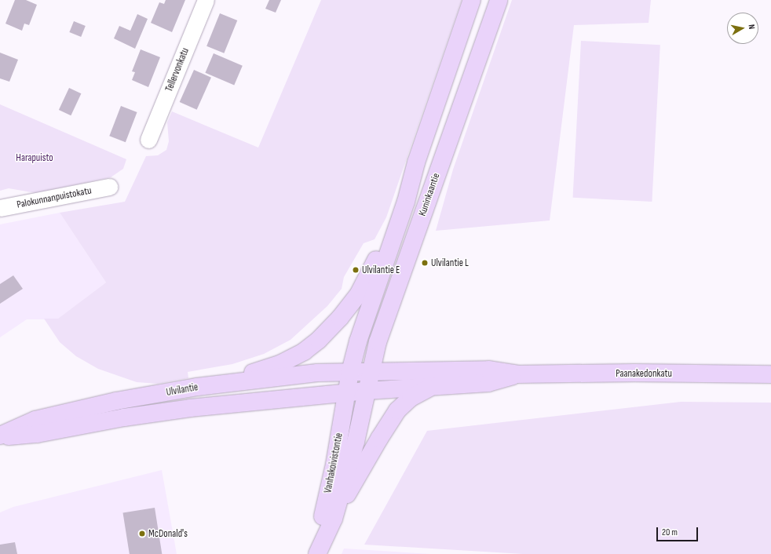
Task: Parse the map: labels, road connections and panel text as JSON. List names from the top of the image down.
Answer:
{
  "streets": {
    "main road": [
      "Kuninkaantie",
      "Paanakedonkatu",
      "Ulvilantie",
      "Vanhakoivistontie"
    ],
    "street": ["Tellervonkatu", "Palokunnanpuistokatu"]
  },
  "crossings": [
    ["Kuninkaantie", "Paanakedonkatu"],
    ["Kuninkaantie", "Ulvilantie"],
    ["Kuninkaantie", "Vanhakoivistontie"],
    ["Paanakedonkatu", "Ulvilantie"],
    ["Paanakedonkatu", "Vanhakoivistontie"],
    ["Ulvilantie", "Vanhakoivistontie"]
  ],
  "parks": ["Harapuisto"],
  "places": ["Ulvilantie L", "Ulvilantie E", "McDonald's"],
  "scale_bar": "20 m",
  "north": "right"
}
